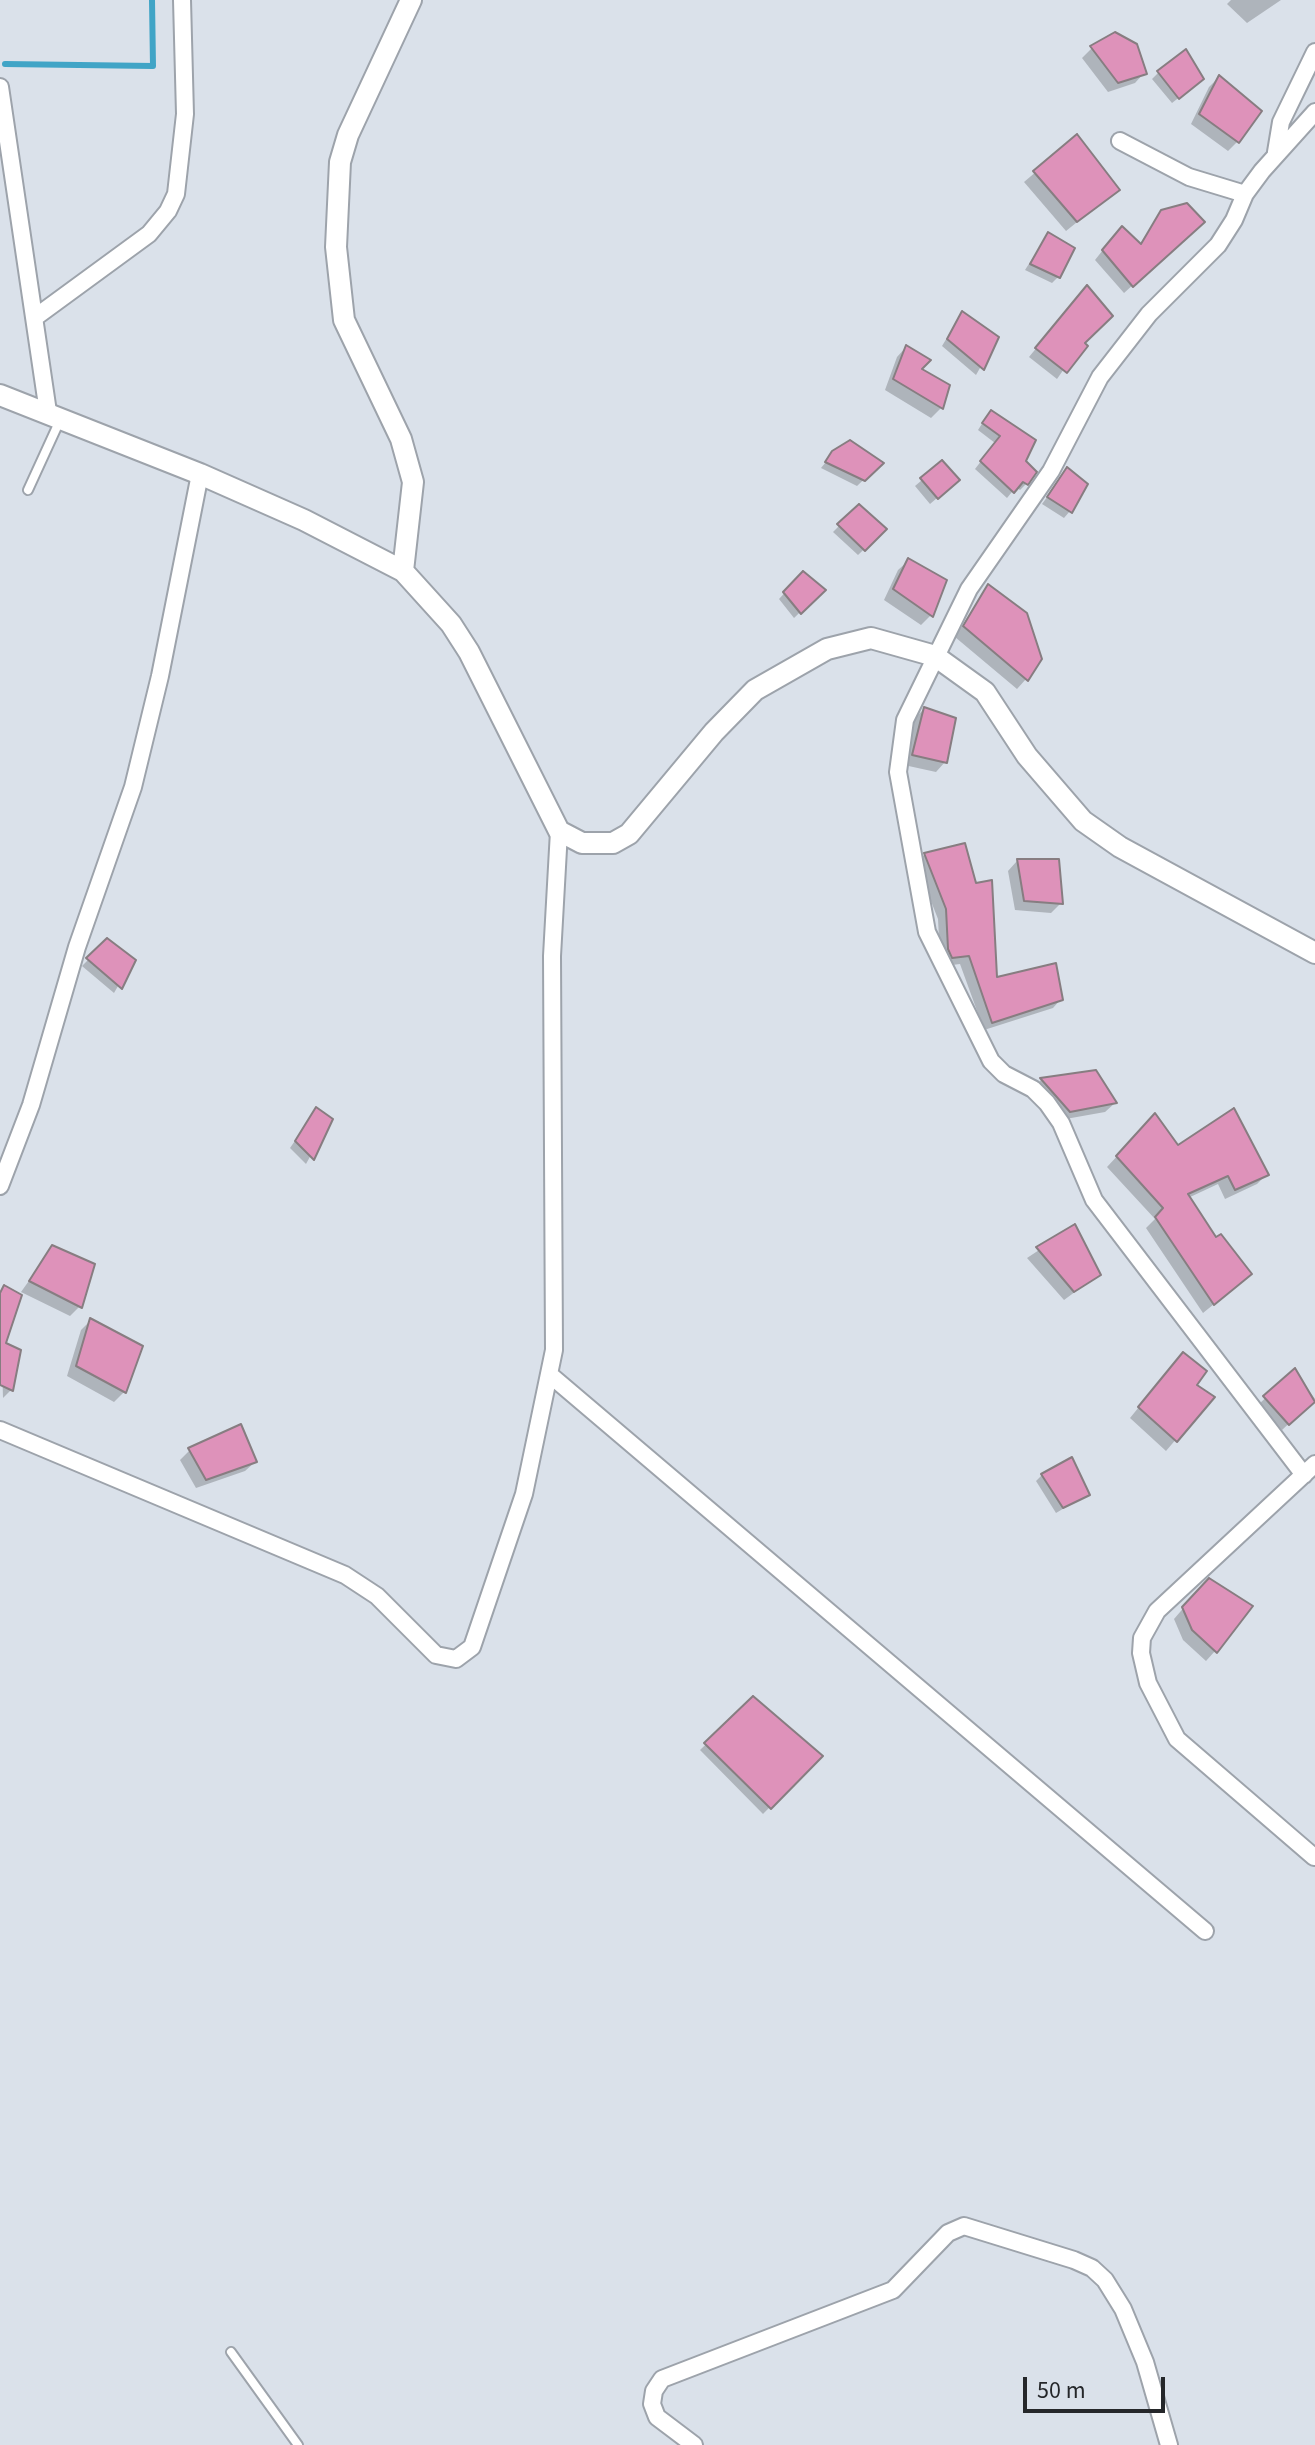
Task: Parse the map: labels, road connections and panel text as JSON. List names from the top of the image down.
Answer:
{
  "scale_bar": "50 m"
}
